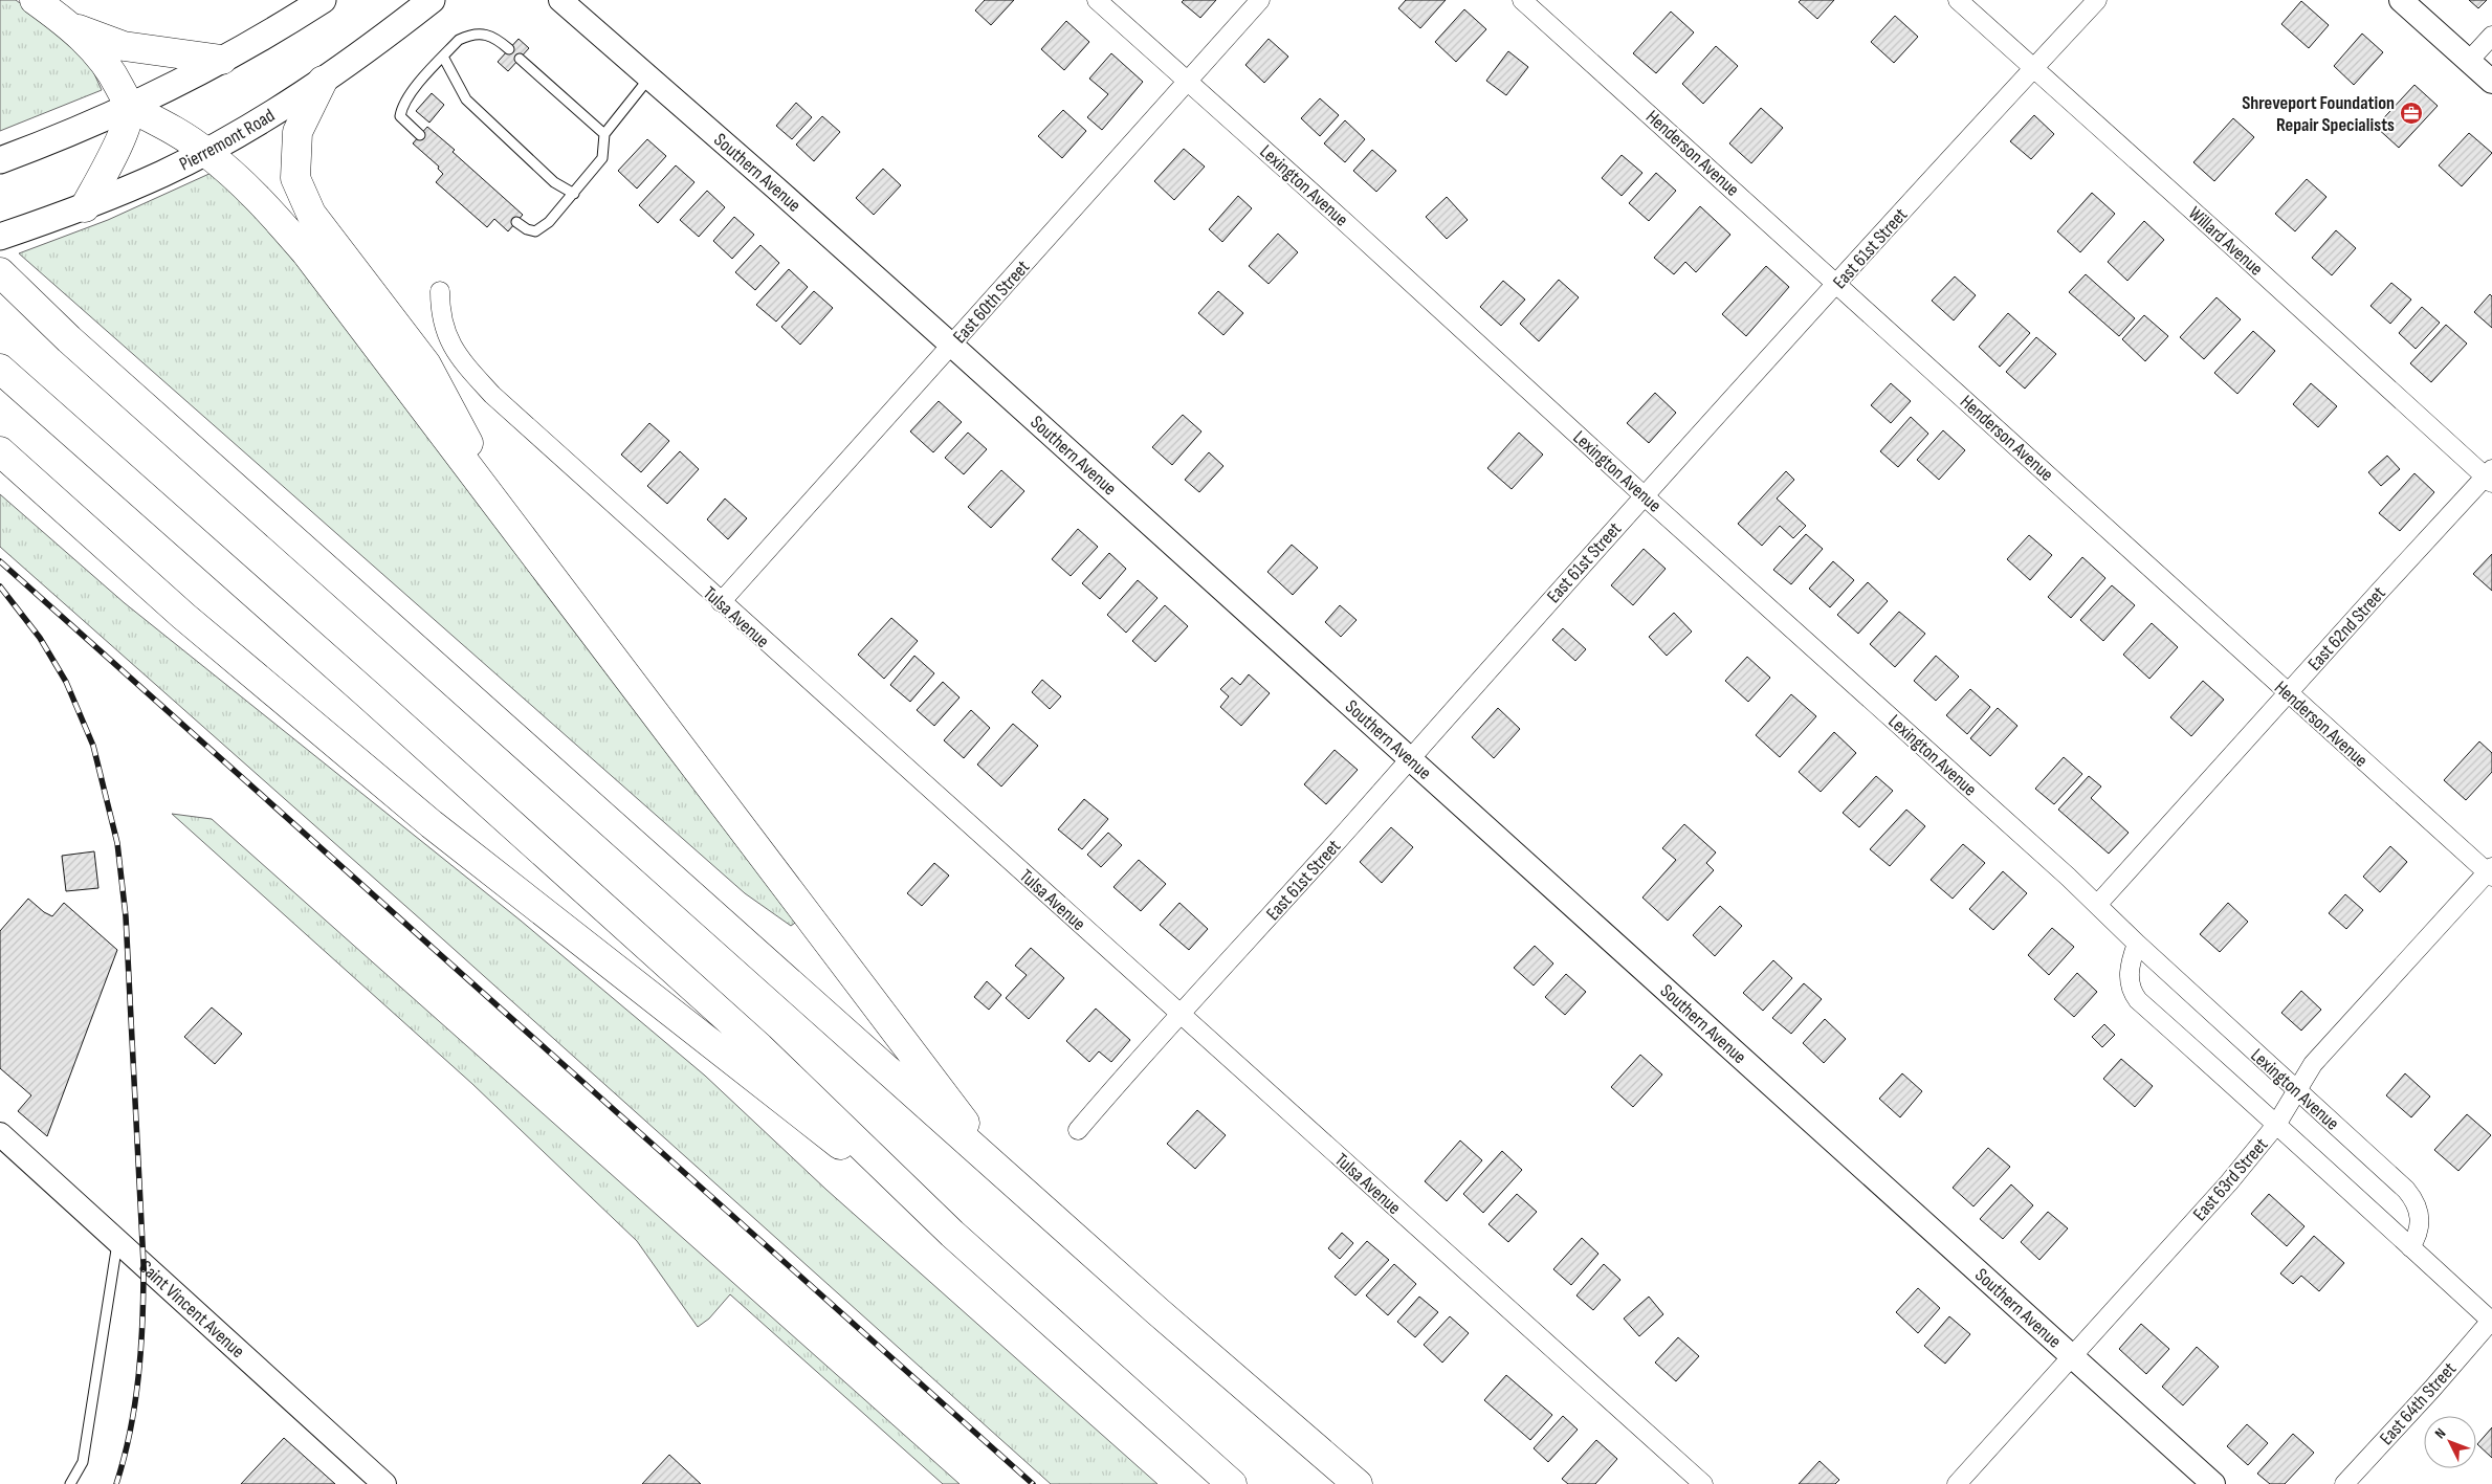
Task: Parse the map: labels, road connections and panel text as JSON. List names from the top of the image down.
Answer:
{
  "streets": {
    "main road": ["Pierremont Road"],
    "street": [
      "Henderson Avenue",
      "Southern Avenue",
      "Lexington Avenue",
      "Willard Avenue",
      "East 61st Street",
      "East 60th Street",
      "Tulsa Avenue",
      "East 62nd Street",
      "East 63rd Street",
      "Saint Vincent Avenue",
      "East 64th Street"
    ]
  },
  "crossings": [
    ["Henderson Avenue", "East 61st Street"],
    ["Henderson Avenue", "East 62nd Street"],
    ["Henderson Avenue", "East 63rd Street"],
    ["Southern Avenue", "East 61st Street"],
    ["Southern Avenue", "East 60th Street"],
    ["Southern Avenue", "East 63rd Street"],
    ["Lexington Avenue", "East 61st Street"],
    ["Lexington Avenue", "East 60th Street"],
    ["Lexington Avenue", "East 62nd Street"],
    ["Lexington Avenue", "East 63rd Street"],
    ["Lexington Avenue", "East 64th Street"],
    ["Willard Avenue", "East 61st Street"],
    ["Willard Avenue", "East 62nd Street"],
    ["East 61st Street", "Tulsa Avenue"],
    ["East 60th Street", "Tulsa Avenue"]
  ],
  "places": {
    "office": ["Shreveport Foundation Repair Specialists"]
  },
  "north": "top left"
}
